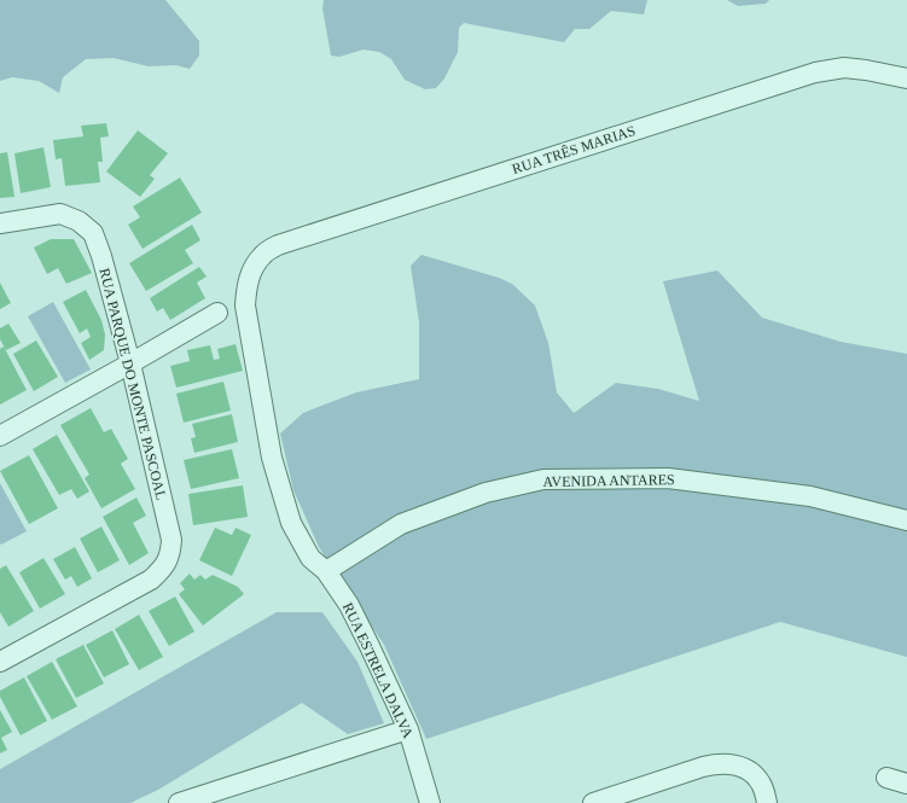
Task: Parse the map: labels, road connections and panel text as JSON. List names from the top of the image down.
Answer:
{
  "streets": {
    "street": [
      "RUA TRÊS MARIAS",
      "RUA PARQUE DO MONTE PASCOAL",
      "AVENIDA ANTARES",
      "RUA ESTRELA DALVA"
    ]
  },
  "crossings": [
    ["RUA TRÊS MARIAS", "RUA ESTRELA DALVA"],
    ["AVENIDA ANTARES", "RUA ESTRELA DALVA"]
  ]
}
